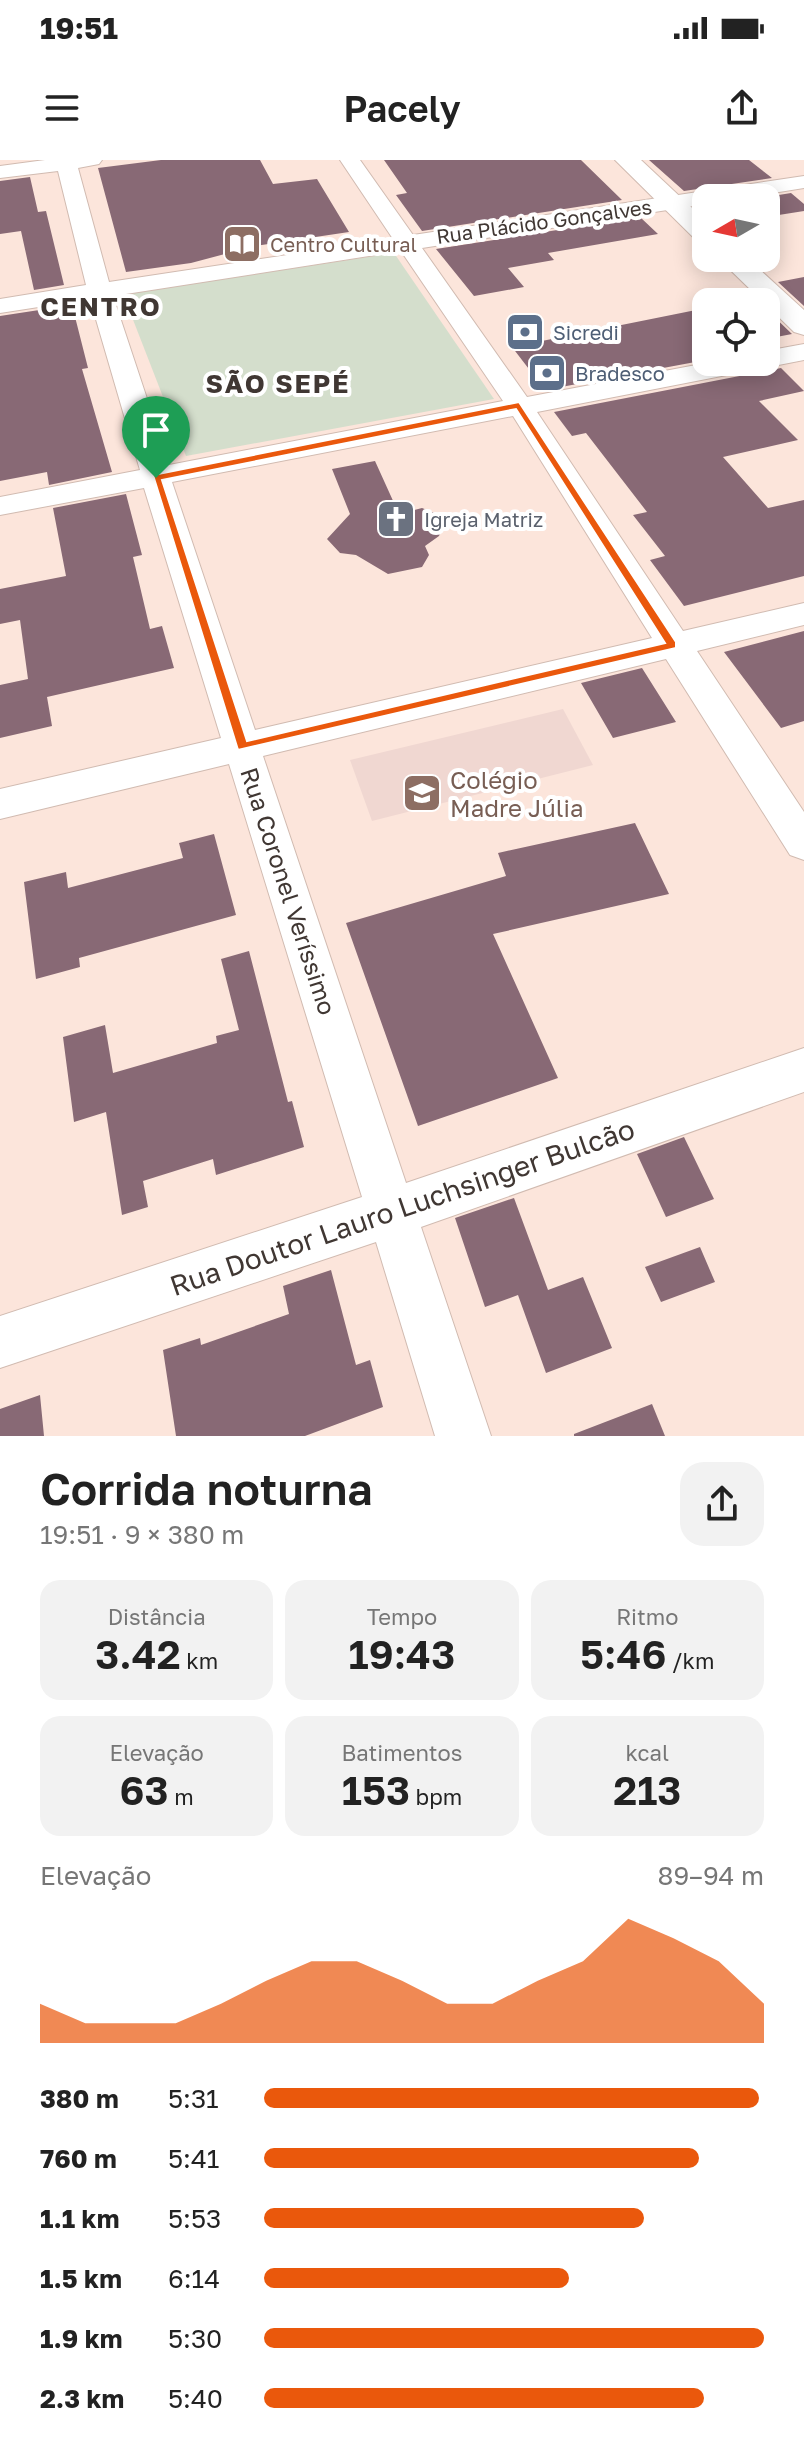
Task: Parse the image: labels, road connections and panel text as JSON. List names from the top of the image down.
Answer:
{
  "streets": {
    "street": ["Rua Plácido Gonçalves", "Rua Coronel Veríssimo", "Rua Doutor Lauro Luchsinger Bulcão"]
  },
  "crossings": [
    ["Rua Plácido Gonçalves", "Rua Coronel Veríssimo"],
    ["Rua Coronel Veríssimo", "Rua Doutor Lauro Luchsinger Bulcão"]
  ],
  "districts": ["CENTRO", "SÃO SEPÉ"],
  "places": {
    "library": ["Centro Cultural"],
    "bank": ["Sicredi", "Bradesco"],
    "church": ["Igreja Matriz"],
    "school or university": ["Colégio Madre Júlia"]
  },
  "north": "left",
  "page": {
    "status": "19:51",
    "header": "Pacely",
    "heading": ["Corrida noturna", "19:51 · 9 × 380 m"],
    "stats": [
      ["Distância", "3.42 km"],
      ["Tempo", "19:43"],
      ["Ritmo", "5:46 /km"],
      ["Elevação", "63 m"],
      ["Batimentos", "153 bpm"],
      ["kcal", "213"]
    ],
    "chart": ["Elevação", "89–94 m"],
    "list": [
      {
        "name": "380 m",
        "note": "5:31"
      },
      {
        "name": "760 m",
        "note": "5:41"
      },
      {
        "name": "1.1 km",
        "note": "5:53"
      },
      {
        "name": "1.5 km",
        "note": "6:14"
      },
      {
        "name": "1.9 km",
        "note": "5:30"
      },
      {
        "name": "2.3 km",
        "note": "5:40"
      }
    ]
  }
}
